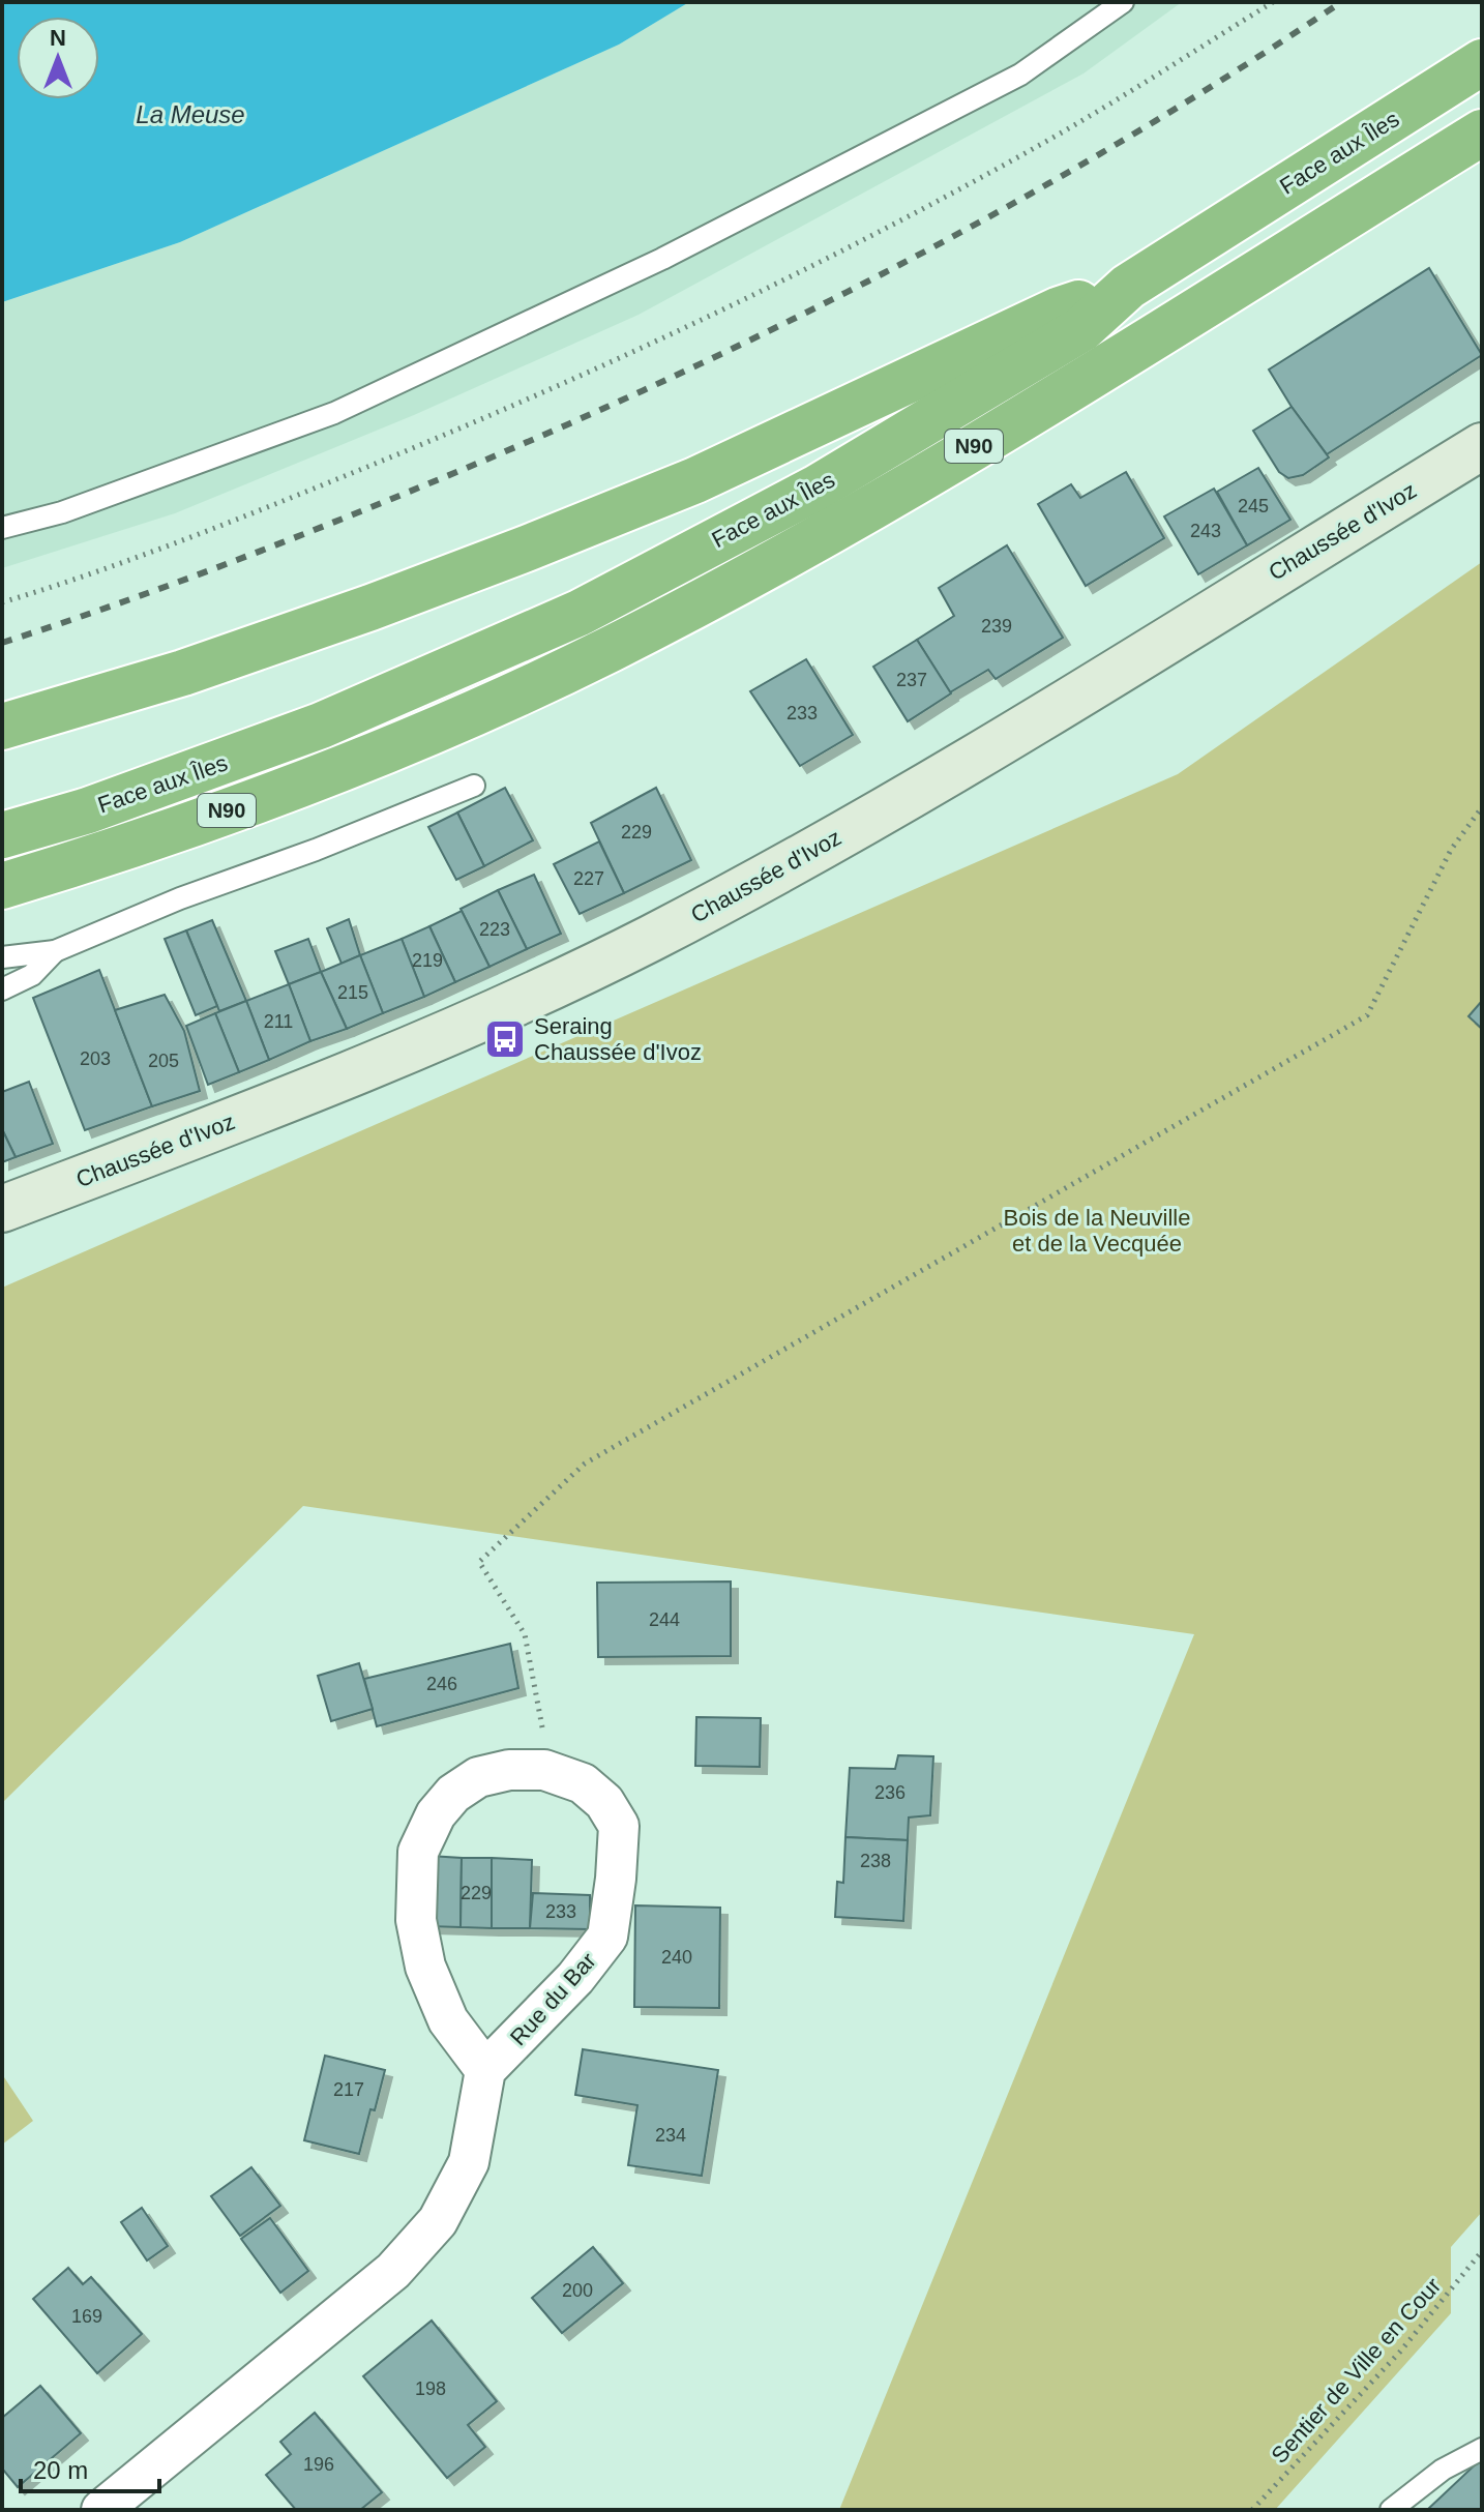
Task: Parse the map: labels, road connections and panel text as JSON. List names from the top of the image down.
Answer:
{
  "streets": {
    "highway": ["Face aux Îles", "N90"],
    "main road": ["Chaussée d'Ivoz"],
    "street": ["Rue du Bar"],
    "path": ["Sentier de Ville en Cour"]
  },
  "water": ["La Meuse"],
  "parks": ["Bois de la Neuville et de la Vecquée"],
  "places": {
    "bus stop": ["Seraing Chaussée d'Ivoz"]
  },
  "house_numbers": [
    "245",
    "243",
    "239",
    "237",
    "233",
    "229",
    "227",
    "223",
    "219",
    "215",
    "211",
    "203",
    "205",
    "244",
    "246",
    "236",
    "238",
    "229",
    "233",
    "240",
    "217",
    "234",
    "200",
    "169",
    "198",
    "196"
  ],
  "scale_bar": "20 m",
  "north": "top"
}
